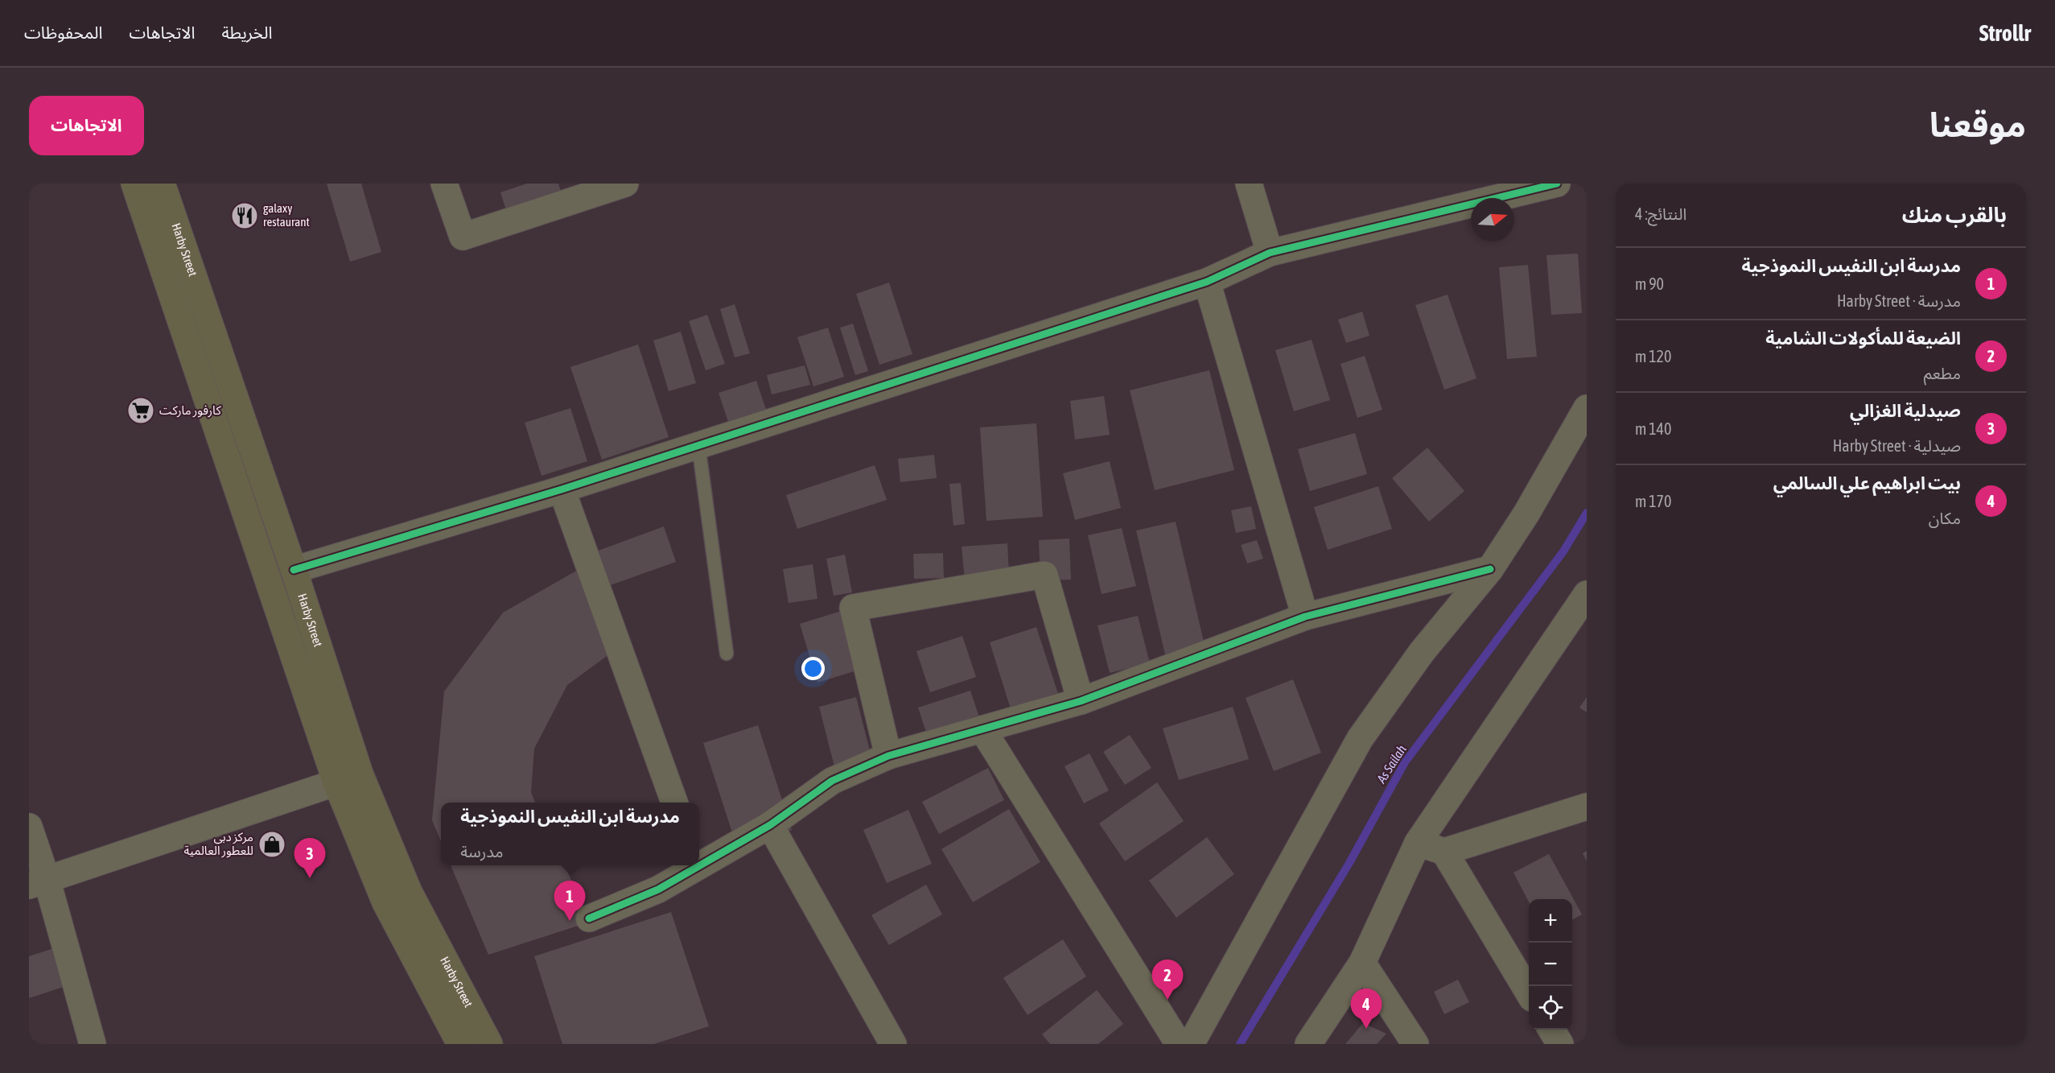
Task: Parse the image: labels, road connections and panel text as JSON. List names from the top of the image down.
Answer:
{
  "streets": {
    "street": ["Harby Street"]
  },
  "water": ["As Sailah"],
  "places": {
    "restaurant": ["galaxy restaurant"],
    "supermarket": ["كارفور ماركت"],
    "shop": ["مركز دبي للعطور العالمية"]
  },
  "north": "right",
  "page": {
    "header": "Strollr",
    "nav": ["الخريطة", "الاتجاهات", "المحفوظات"],
    "title": "موقعنا",
    "buttons": "الاتجاهات",
    "heading": ["بالقرب منك", "النتائج: 4"],
    "list": [
      {
        "mark": "1",
        "name": "مدرسة ابن النفيس النموذجية",
        "note": "مدرسة · Harby Street",
        "value": "90 m"
      },
      {
        "mark": "2",
        "name": "الضيعة للمأكولات الشامية",
        "note": "مطعم",
        "value": "120 m"
      },
      {
        "mark": "3",
        "name": "صيدلية الغزالي",
        "note": "صيدلية · Harby Street",
        "value": "140 m"
      },
      {
        "mark": "4",
        "name": "بيت ابراهيم علي السالمي",
        "note": "مكان",
        "value": "170 m"
      }
    ],
    "popup": ["مدرسة ابن النفيس النموذجية", "مدرسة"],
    "pins": [
      "3",
      "1",
      "2",
      "4"
    ],
    "map_buttons": ["+", "−"]
  }
}
